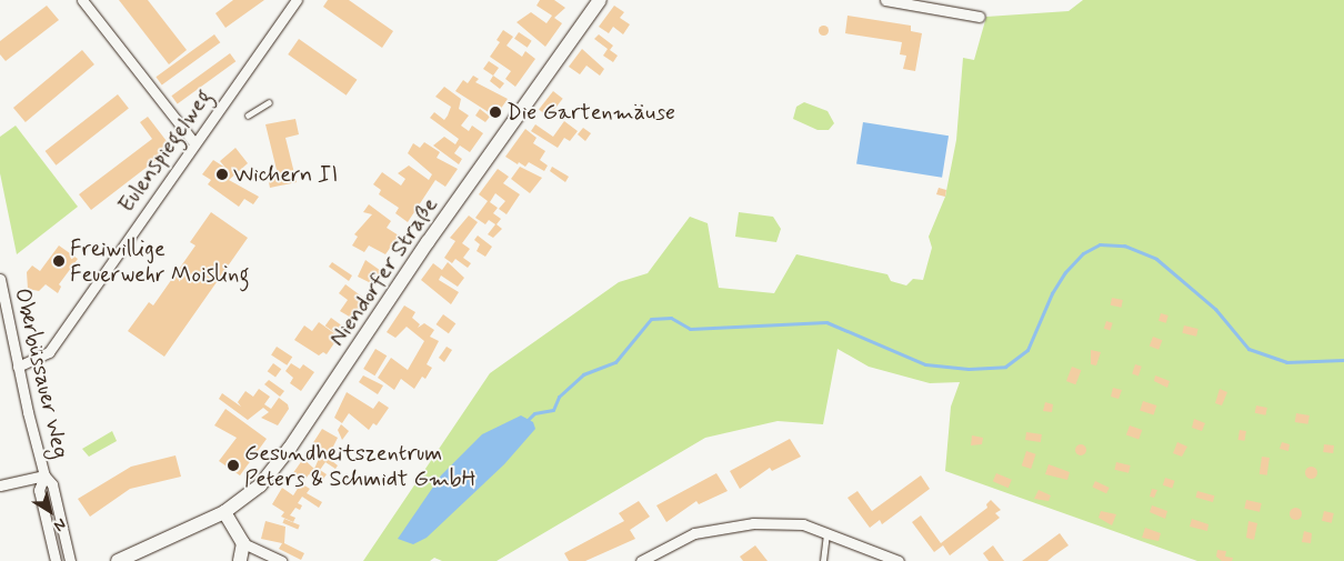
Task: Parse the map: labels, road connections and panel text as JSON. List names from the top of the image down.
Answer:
{
  "streets": {
    "main road": ["Niendorfer Straße"],
    "street": ["Eulenspiegelweg", "Oberbüssauer Weg"]
  },
  "crossings": [
    ["Eulenspiegelweg", "Oberbüssauer Weg"]
  ],
  "places": [
    "Die Gartenmäuse",
    "Wichern II",
    "Freiwillige Feuerwehr Moisling",
    "Gesundheitszentrum Peters & Schmidt GmbH"
  ],
  "north": "bottom right"
}
